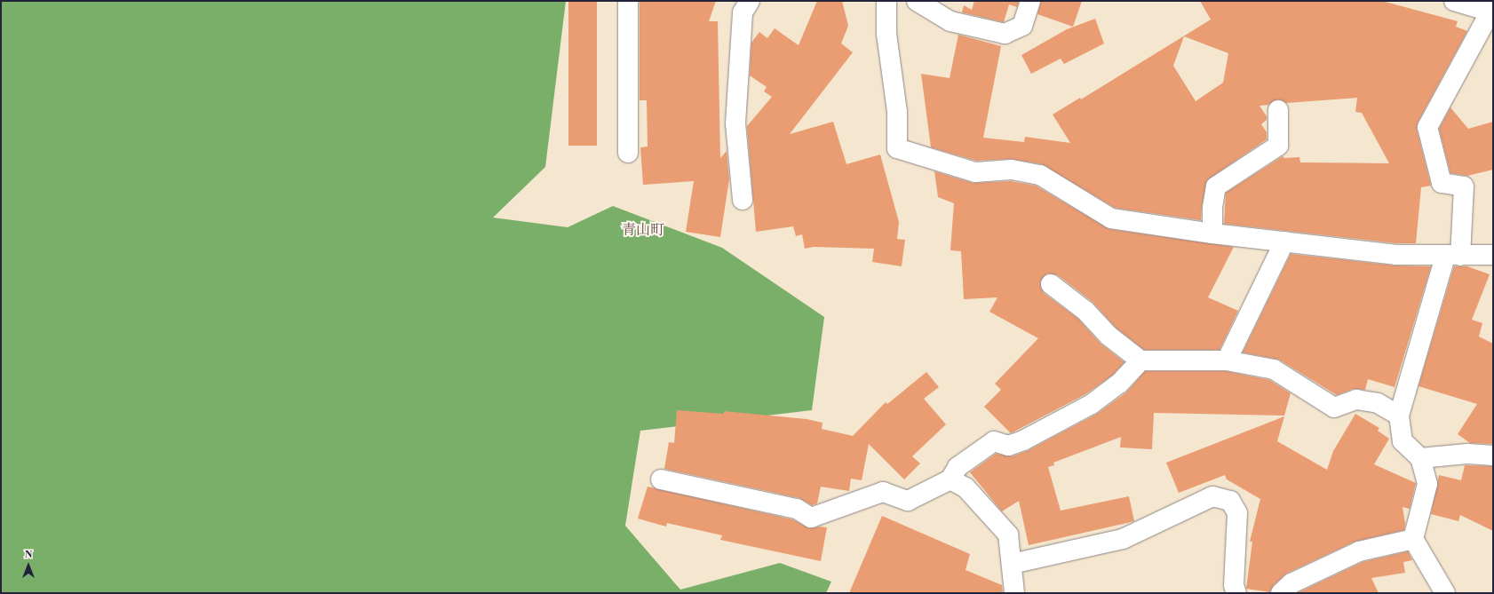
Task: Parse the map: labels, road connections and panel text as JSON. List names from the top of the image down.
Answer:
{
  "districts": ["青山町"],
  "north": "top"
}
